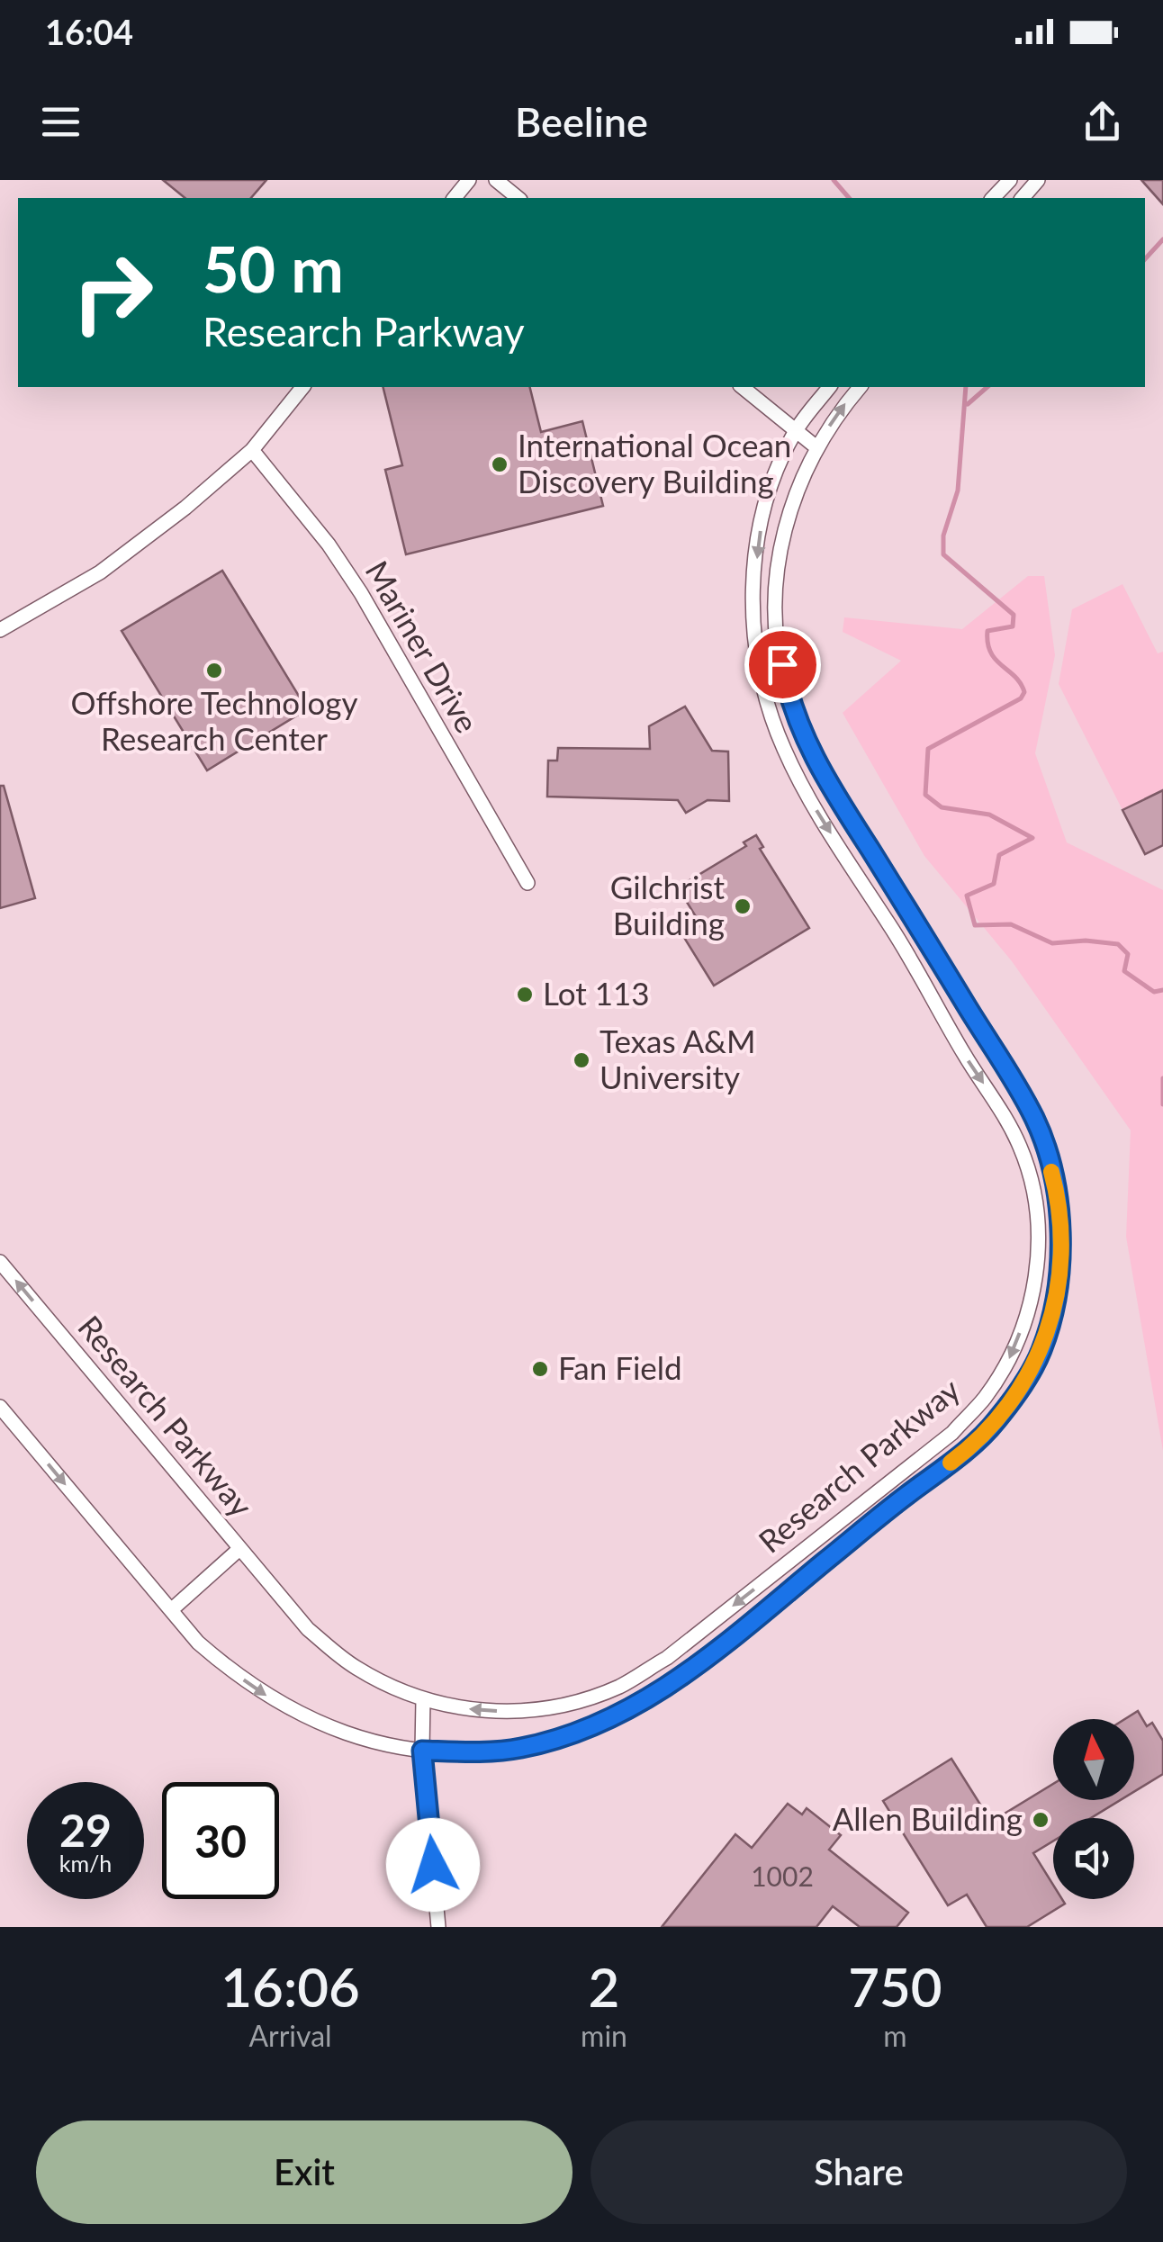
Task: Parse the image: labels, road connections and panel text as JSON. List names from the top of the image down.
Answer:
{
  "streets": {
    "street": ["Mariner Drive", "Research Parkway"]
  },
  "places": [
    "International Ocean Discovery Building",
    "Offshore Technology Research Center",
    "Gilchrist Building",
    "Lot 113",
    "Texas A&M University",
    "Fan Field",
    "Allen Building"
  ],
  "house_numbers": ["1002"],
  "north": "top",
  "page": {
    "status": "16:04",
    "header": "Beeline",
    "turn": ["50 m", "Research Parkway"],
    "speed": "29 km/h",
    "limit": "30",
    "eta": [
      "16:06",
      "Arrival",
      "2",
      "min",
      "750",
      "m"
    ],
    "buttons": ["Exit", "Share"]
  }
}
